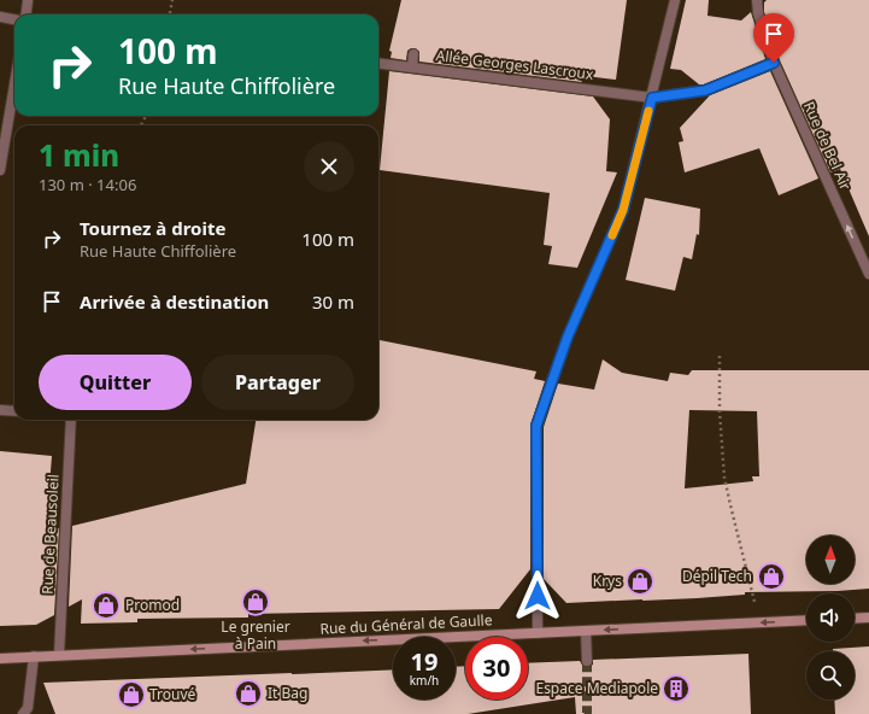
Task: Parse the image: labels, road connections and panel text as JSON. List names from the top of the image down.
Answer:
{
  "streets": {
    "main road": ["Rue du Général de Gaulle"],
    "street": ["Allée Georges Lascroux", "Rue de Bel Air", "Rue de Beausoleil"]
  },
  "crossings": [
    ["Allée Georges Lascroux", "Rue de Bel Air"],
    ["Rue de Beausoleil", "Rue du Général de Gaulle"]
  ],
  "one_way": ["Rue de Bel Air", "Rue du Général de Gaulle"],
  "places": {
    "shop": [
      "Dépil Tech",
      "Krys",
      "Le grenier à Pain",
      "Promod",
      "It Bag",
      "Trouvé"
    ],
    "building": ["Espace Mediapole"]
  },
  "north": "top",
  "page": {
    "turn": ["100 m", "Rue Haute Chiffolière"],
    "heading": ["1 min", "130 m · 14:06"],
    "list": [
      {
        "name": "Tournez à droite",
        "note": "Rue Haute Chiffolière",
        "value": "100 m"
      },
      {
        "name": "Arrivée à destination",
        "value": "30 m"
      }
    ],
    "buttons": ["Quitter", "Partager"],
    "speed": "19 km/h",
    "limit": "30"
  }
}
